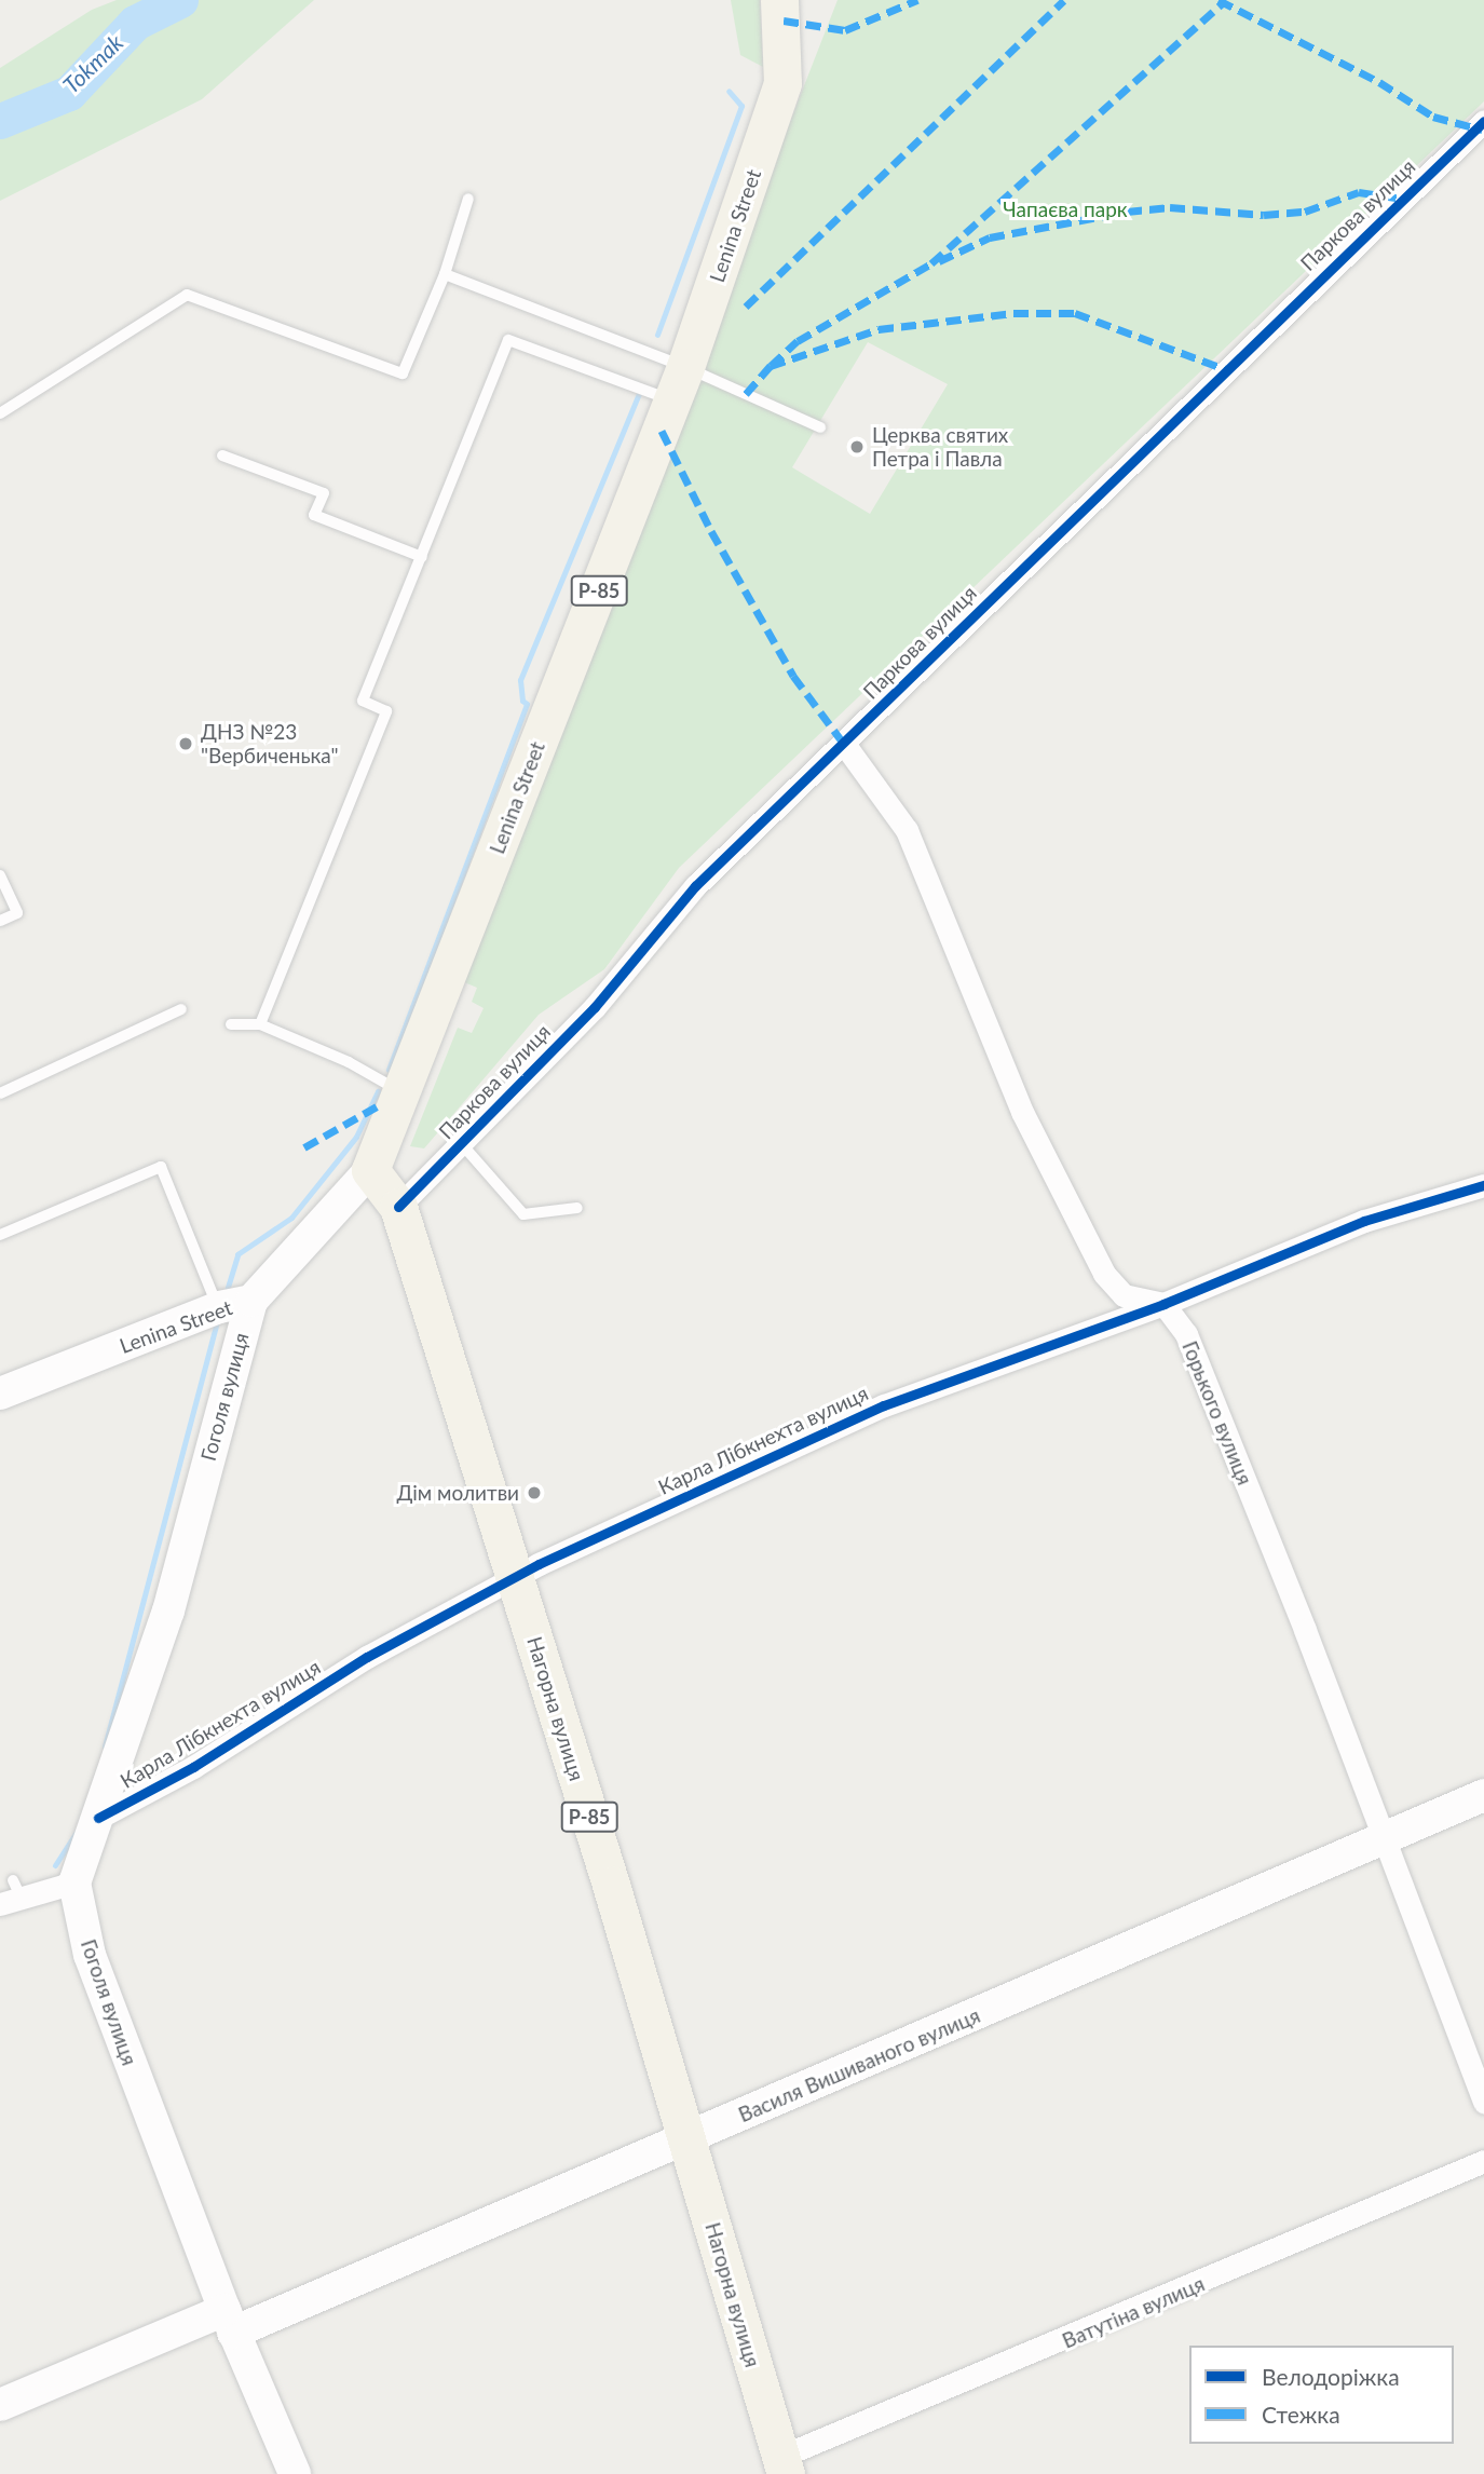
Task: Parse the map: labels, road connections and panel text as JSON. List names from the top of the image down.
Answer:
{
  "streets": {
    "main road": ["Lenina Street", "Р-85", "Нагорна вулиця"],
    "street": [
      "Паркова вулиця",
      "Гоголя вулиця",
      "Горького вулиця",
      "Карла Лібкнехта вулиця",
      "Василя Вишиваного вулиця",
      "Ватутіна вулиця"
    ]
  },
  "crossings": [
    ["Паркова вулиця", "Нагорна вулиця"],
    ["Lenina Street", "Гоголя вулиця"],
    ["Lenina Street", "Нагорна вулиця"],
    ["Гоголя вулиця", "Карла Лібкнехта вулиця"],
    ["Гоголя вулиця", "Василя Вишиваного вулиця"],
    ["Горького вулиця", "Карла Лібкнехта вулиця"],
    ["Горького вулиця", "Василя Вишиваного вулиця"],
    ["Карла Лібкнехта вулиця", "Нагорна вулиця"],
    ["Нагорна вулиця", "Василя Вишиваного вулиця"],
    ["Нагорна вулиця", "Ватутіна вулиця"]
  ],
  "water": ["Tokmak"],
  "parks": ["Чапаєва парк"],
  "places": ["Церква святих Петра і Павла", "ДНЗ №23 \"Вербиченька\"", "Дім молитви"],
  "legend": ["Велодоріжка", "Стежка"]
}
